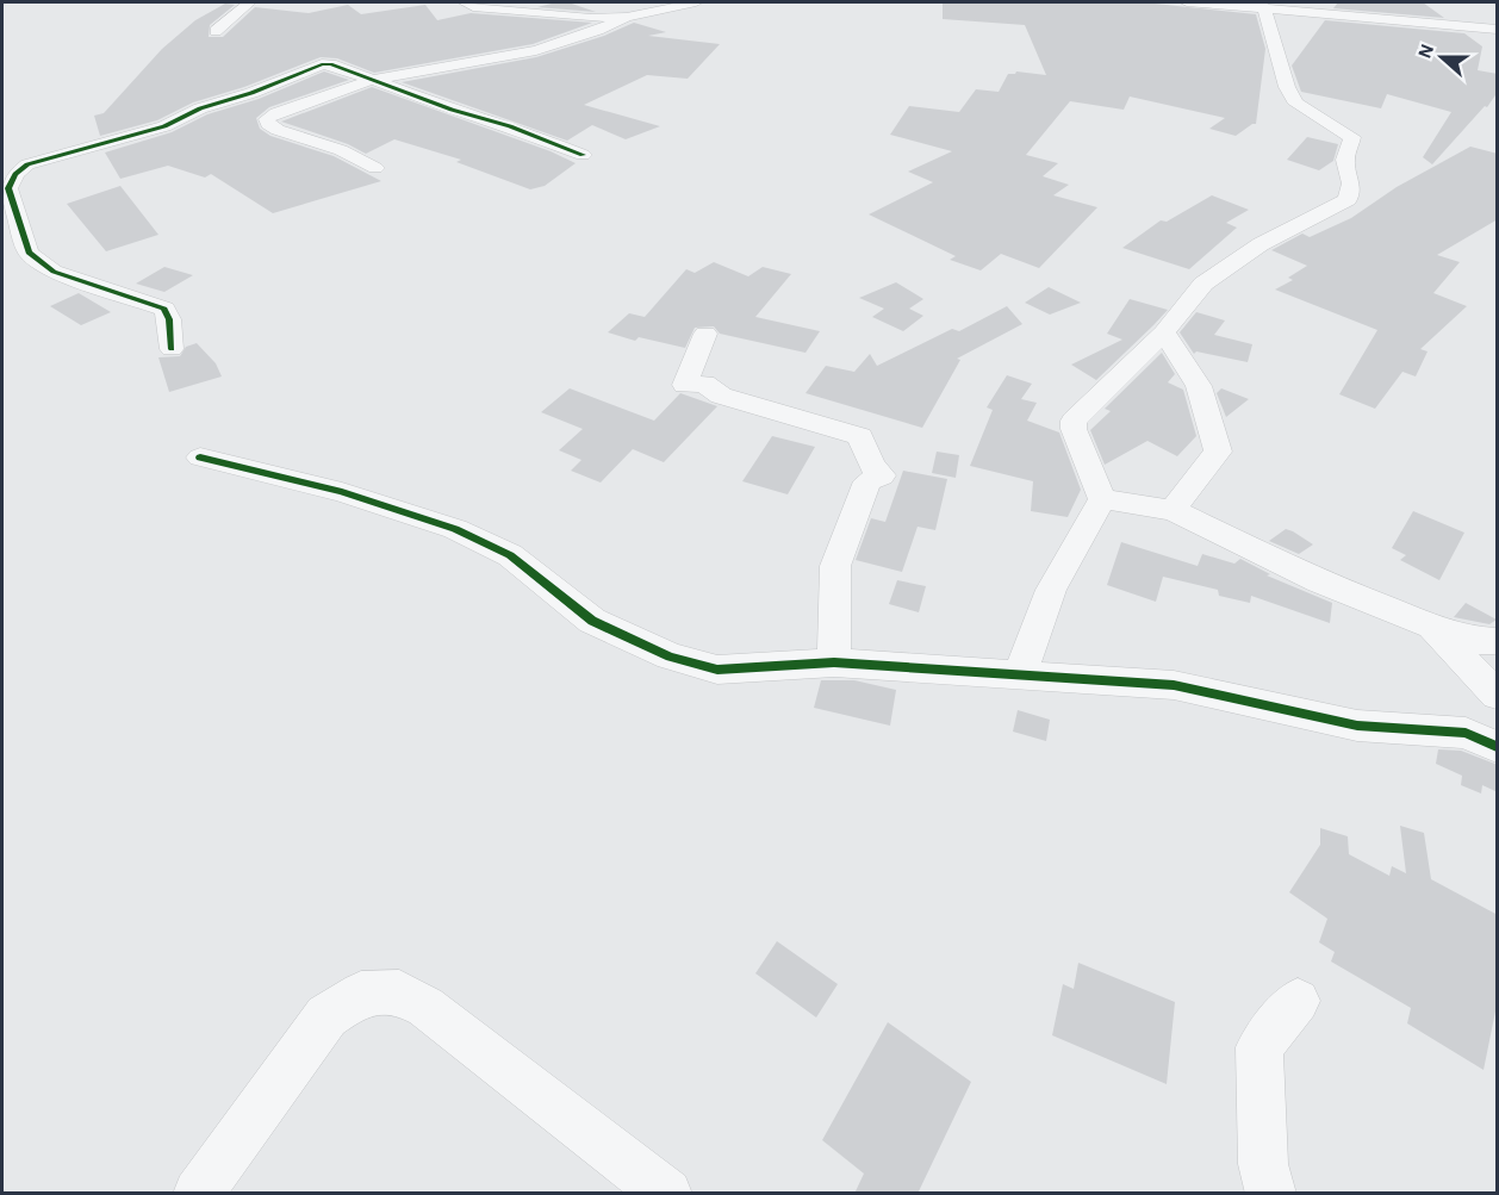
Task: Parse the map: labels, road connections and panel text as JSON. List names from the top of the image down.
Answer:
{
  "north": "left"
}
